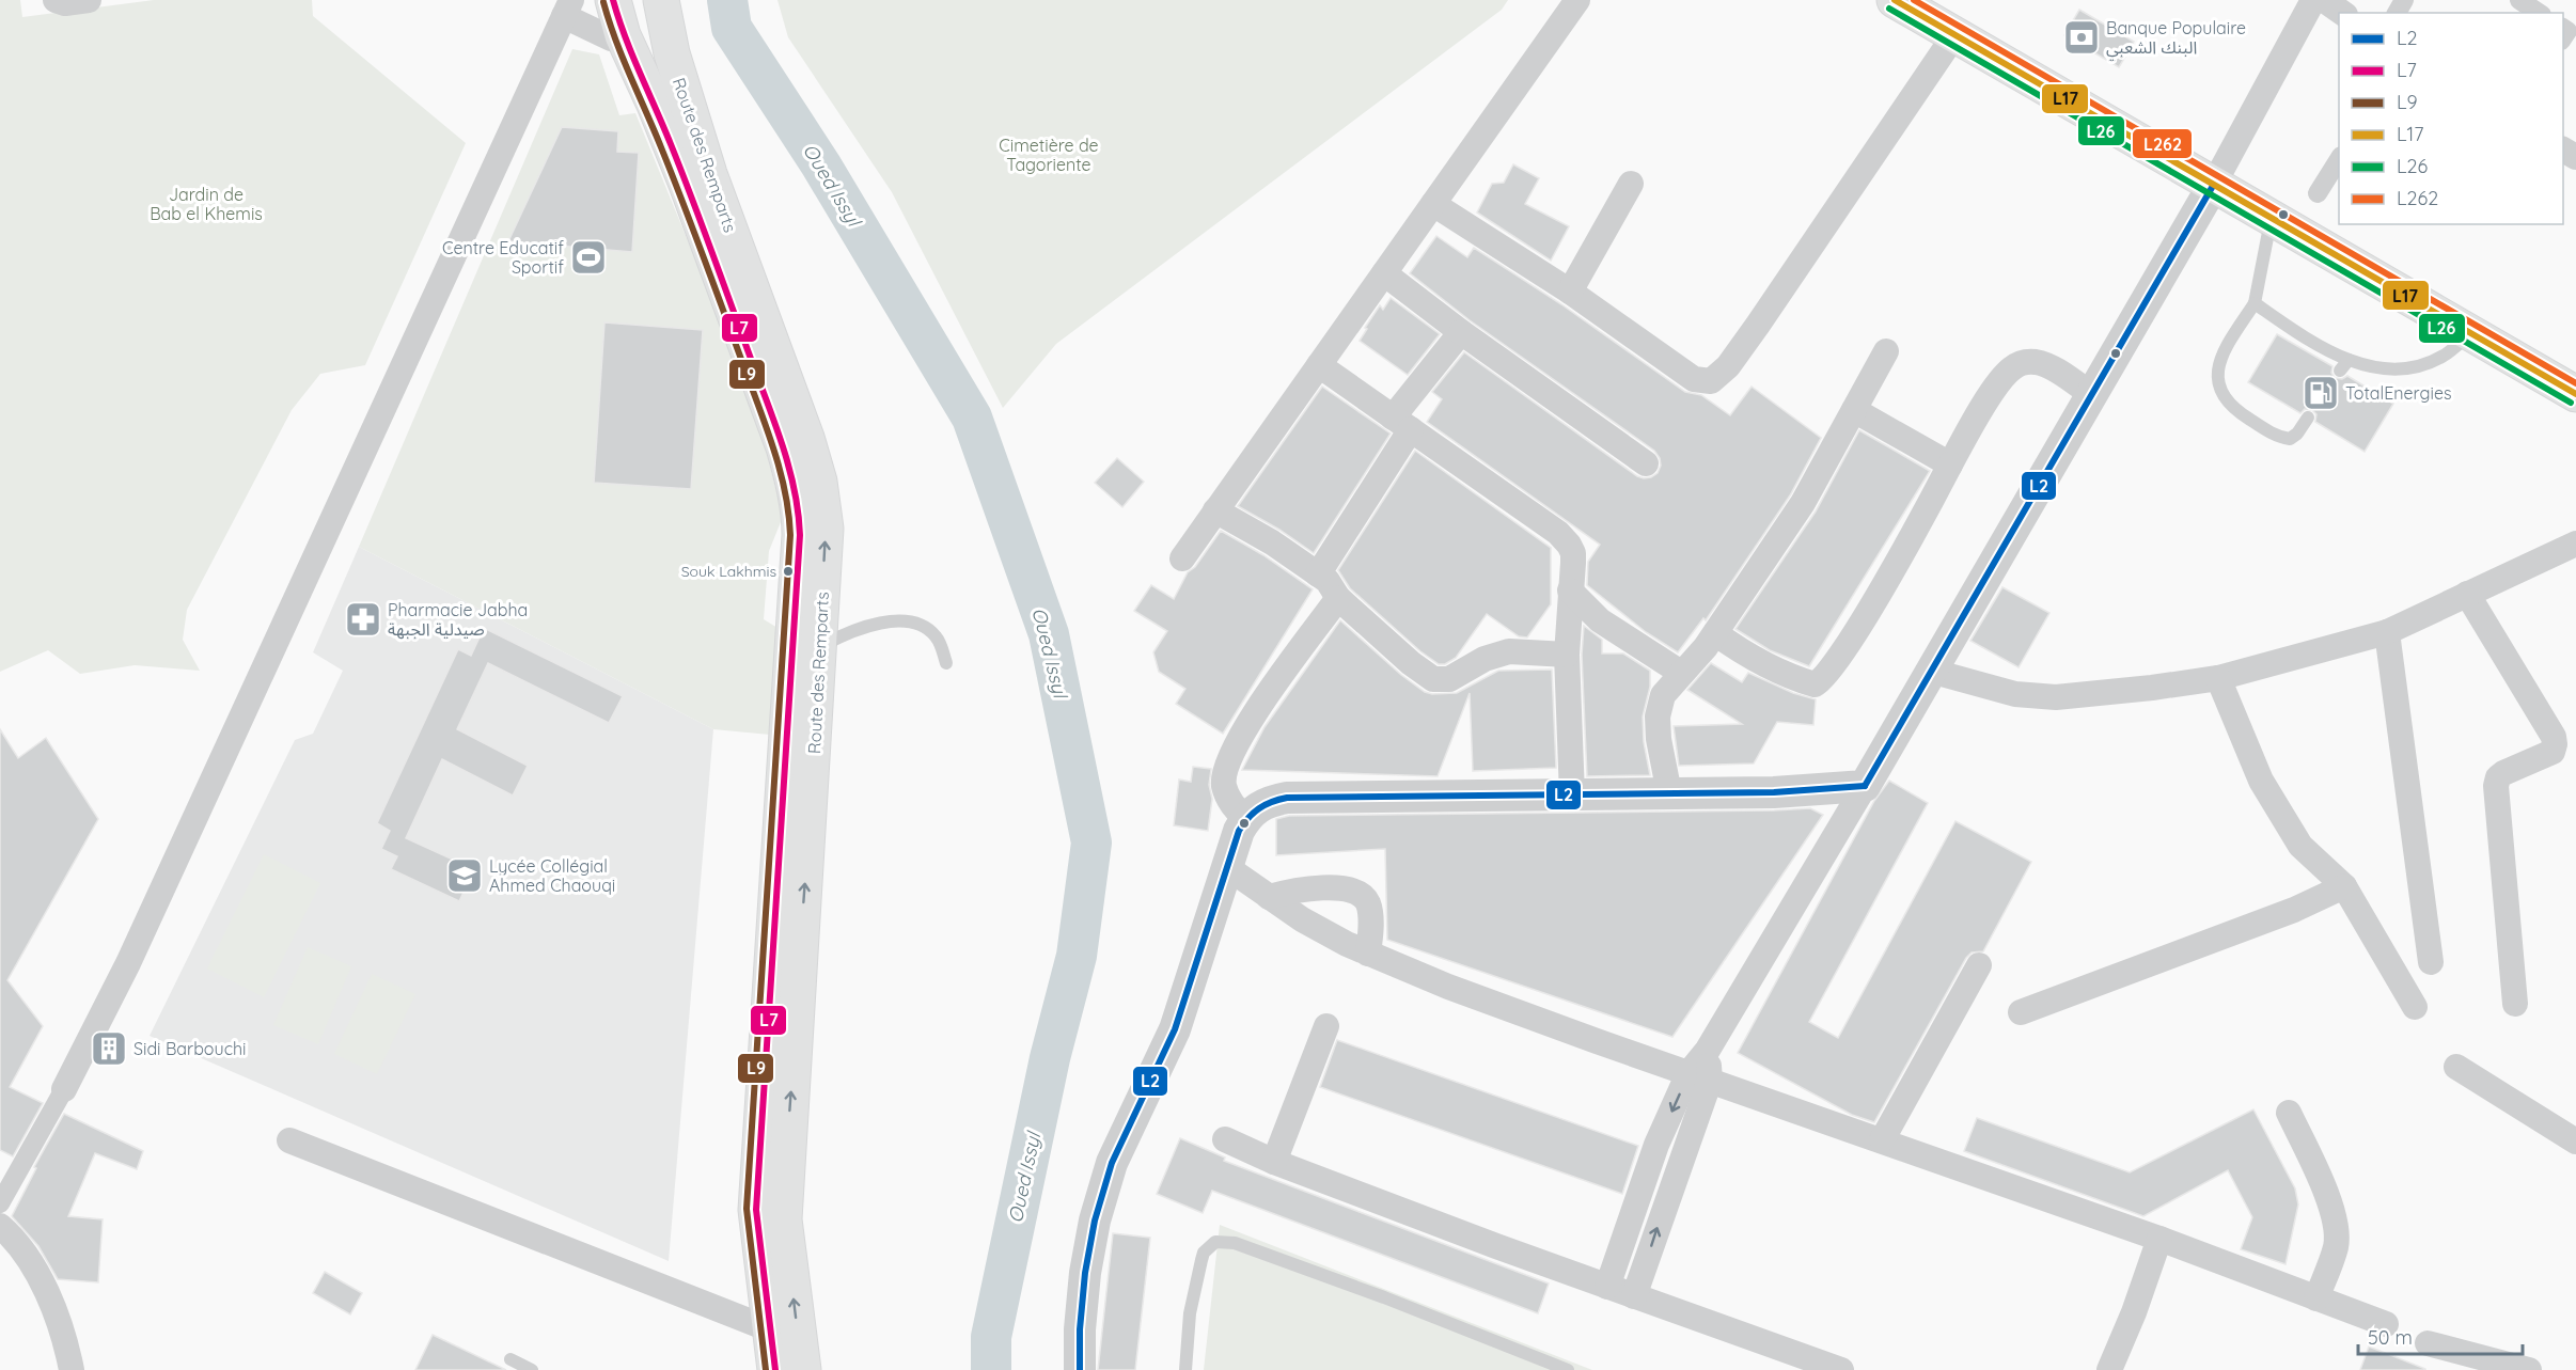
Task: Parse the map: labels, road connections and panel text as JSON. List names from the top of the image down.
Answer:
{
  "streets": {
    "main road": ["Route des Remparts"]
  },
  "water": ["Oued Issyl"],
  "parks": ["Cimetière de Tagoriente", "Jardin de Bab el Khemis"],
  "places": {
    "bank": ["Banque Populaire البنك الشعبي"],
    "sports": ["Centre Educatif Sportif"],
    "fuel station": ["TotalEnergies"],
    "other": ["Souk Lakhmis"],
    "pharmacy": ["Pharmacie Jabha صيدلية الجبهة"],
    "school or university": ["Lycée Collégial Ahmed Chaouqi"],
    "building": ["Sidi Barbouchi"]
  },
  "lines": [
    "transit line L7",
    "transit line L17",
    "transit line L262",
    "transit line L9",
    "transit line L26",
    "transit line L2"
  ],
  "legend": [
    "L2",
    "L7",
    "L9",
    "L17",
    "L26",
    "L262"
  ],
  "scale_bar": "50 m"
}
